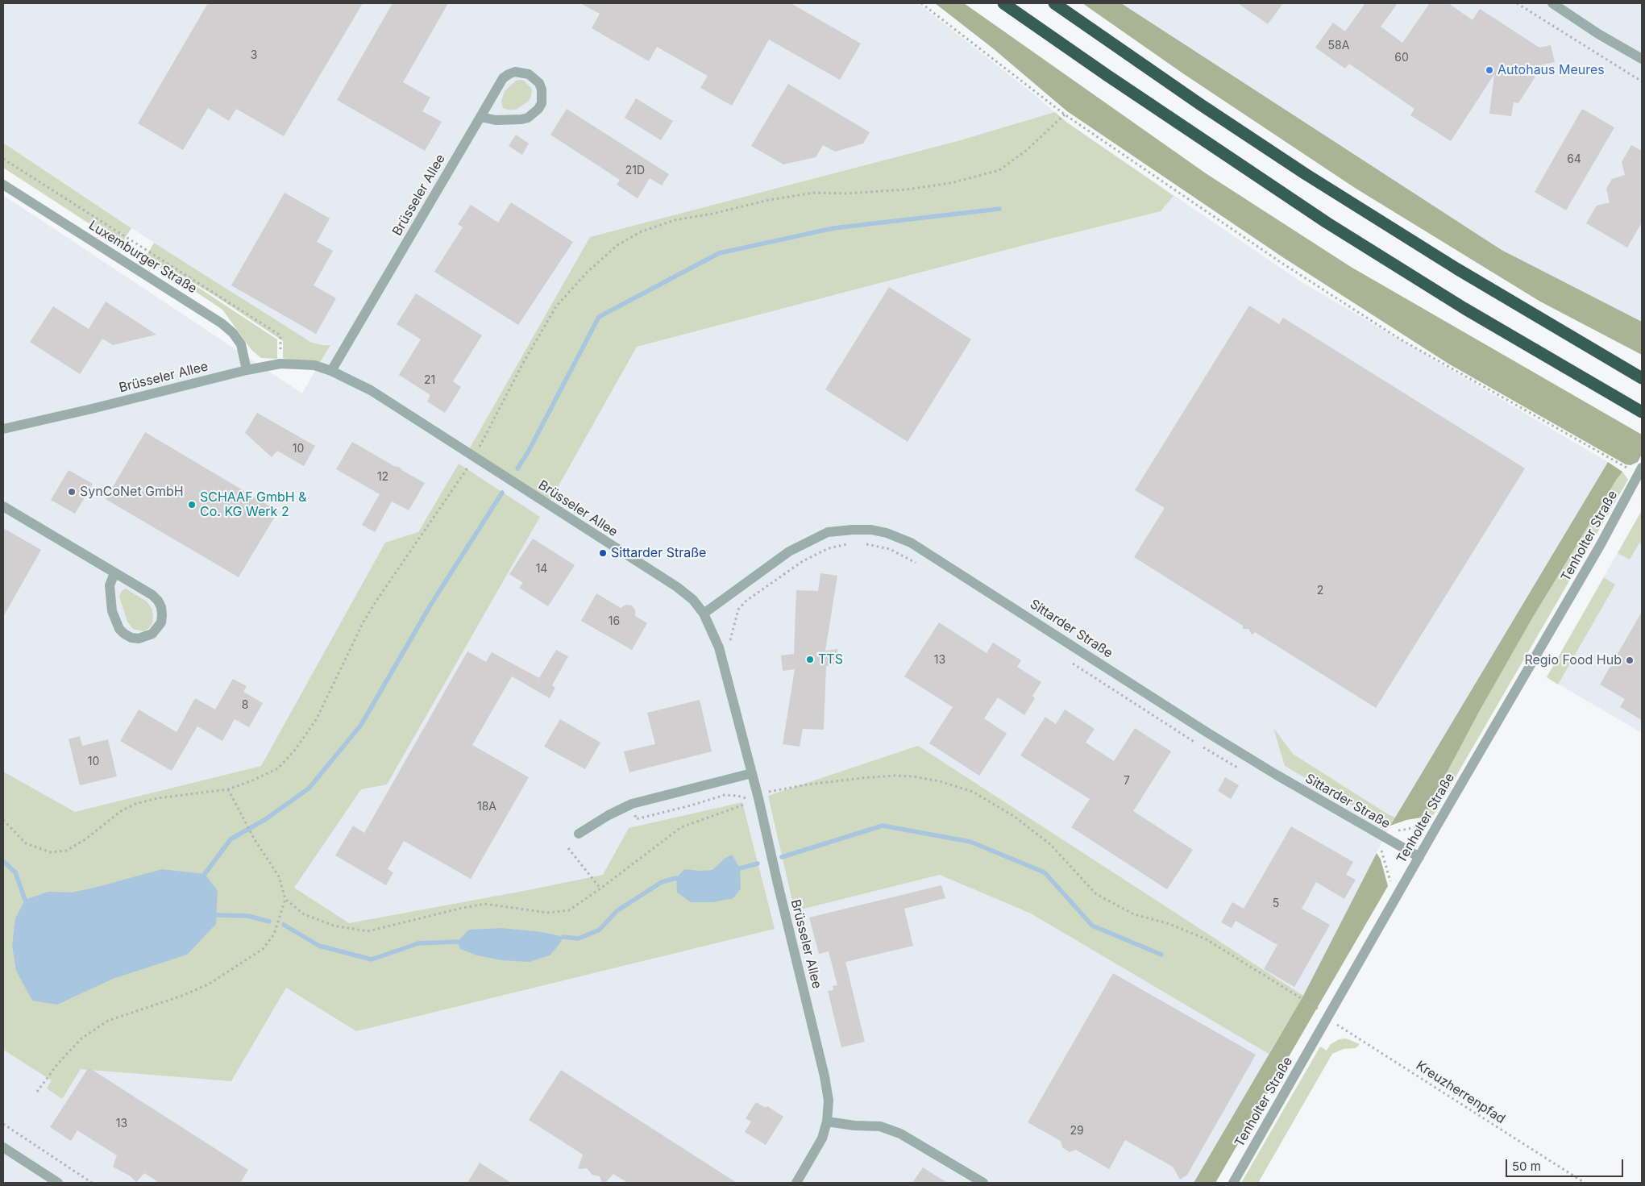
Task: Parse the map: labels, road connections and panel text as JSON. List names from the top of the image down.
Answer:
{
  "streets": {
    "street": [
      "Brüsseler Allee",
      "Luxemburger Straße",
      "Tenholter Straße",
      "Sittarder Straße"
    ],
    "path": ["Kreuzherrenpfad"]
  },
  "crossings": [
    ["Brüsseler Allee", "Luxemburger Straße"],
    ["Brüsseler Allee", "Sittarder Straße"],
    ["Tenholter Straße", "Sittarder Straße"],
    ["Tenholter Straße", "Kreuzherrenpfad"]
  ],
  "places": [
    "Autohaus Meures",
    "SynCoNet GmbH",
    "SCHAAF GmbH & Co. KG Werk 2",
    "Sittarder Straße",
    "TTS",
    "Regio Food Hub"
  ],
  "house_numbers": [
    "58A",
    "3",
    "60",
    "64",
    "21D",
    "21",
    "10",
    "12",
    "14",
    "2",
    "16",
    "13",
    "8",
    "10",
    "7",
    "18A",
    "5",
    "13",
    "29"
  ],
  "scale_bar": "50 m"
}
